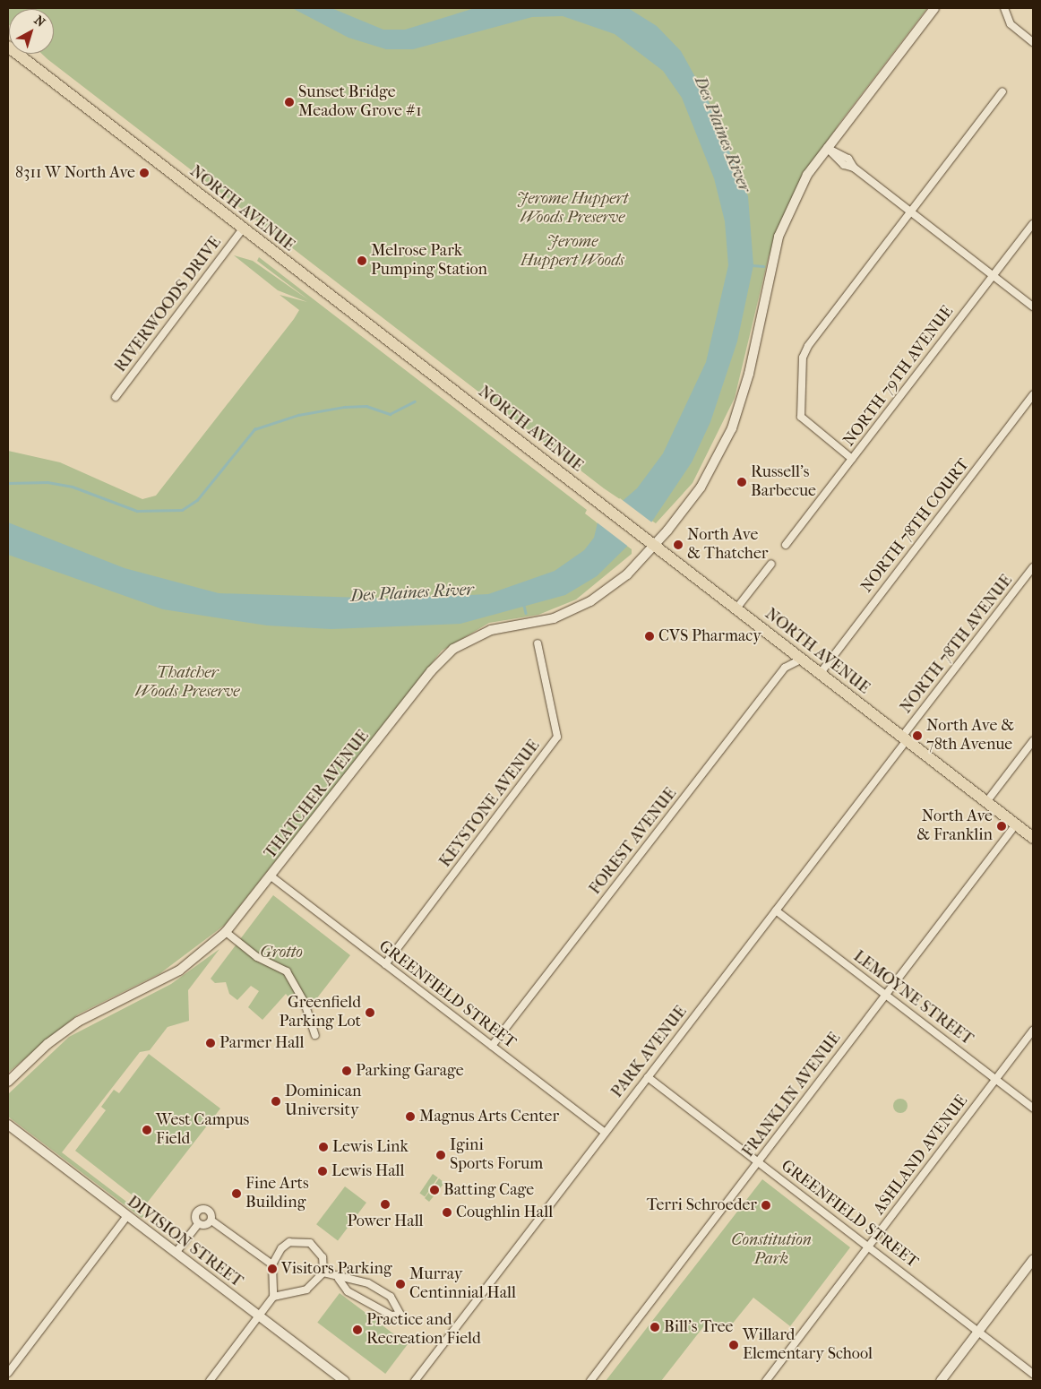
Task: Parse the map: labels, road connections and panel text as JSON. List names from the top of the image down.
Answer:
{
  "streets": {
    "main road": ["NORTH AVENUE"],
    "street": [
      "RIVERWOODS DRIVE",
      "NORTH 79TH AVENUE",
      "NORTH 78TH COURT",
      "NORTH 78TH AVENUE",
      "THATCHER AVENUE",
      "KEYSTONE AVENUE",
      "FOREST AVENUE",
      "GREENFIELD STREET",
      "LEMOYNE STREET",
      "PARK AVENUE",
      "FRANKLIN AVENUE",
      "ASHLAND AVENUE",
      "DIVISION STREET"
    ]
  },
  "crossings": [
    ["NORTH AVENUE", "RIVERWOODS DRIVE"],
    ["NORTH AVENUE", "NORTH 78TH COURT"],
    ["NORTH AVENUE", "NORTH 78TH AVENUE"],
    ["NORTH AVENUE", "THATCHER AVENUE"],
    ["NORTH AVENUE", "FOREST AVENUE"],
    ["NORTH AVENUE", "PARK AVENUE"],
    ["NORTH AVENUE", "FRANKLIN AVENUE"],
    ["NORTH 78TH AVENUE", "PARK AVENUE"],
    ["THATCHER AVENUE", "GREENFIELD STREET"],
    ["KEYSTONE AVENUE", "GREENFIELD STREET"],
    ["FOREST AVENUE", "GREENFIELD STREET"],
    ["GREENFIELD STREET", "PARK AVENUE"],
    ["GREENFIELD STREET", "FRANKLIN AVENUE"],
    ["GREENFIELD STREET", "ASHLAND AVENUE"],
    ["LEMOYNE STREET", "PARK AVENUE"],
    ["LEMOYNE STREET", "FRANKLIN AVENUE"],
    ["LEMOYNE STREET", "ASHLAND AVENUE"]
  ],
  "water": ["Des Plaines River"],
  "parks": [
    "Jerome Huppert Woods Preserve",
    "Jerome Huppert Woods",
    "Thatcher Woods Preserve",
    "Grotto",
    "Constitution Park"
  ],
  "places": [
    "Sunset Bridge Meadow Grove #1",
    "8311 W North Ave",
    "Melrose Park Pumping Station",
    "Russell's Barbecue",
    "North Ave & Thatcher",
    "CVS Pharmacy",
    "North Ave & 78th Avenue",
    "North Ave & Franklin",
    "Greenfield Parking Lot",
    "Parmer Hall",
    "Parking Garage",
    "Dominican University",
    "Magnus Arts Center",
    "West Campus Field",
    "Lewis Link",
    "Igini Sports Forum",
    "Lewis Hall",
    "Batting Cage",
    "Fine Arts Building",
    "Power Hall",
    "Terri Schroeder",
    "Coughlin Hall",
    "Visitors Parking",
    "Murray Centinnial Hall",
    "Bill’s Tree",
    "Practice and Recreation Field",
    "Willard Elementary School"
  ],
  "north": "top right"
}
